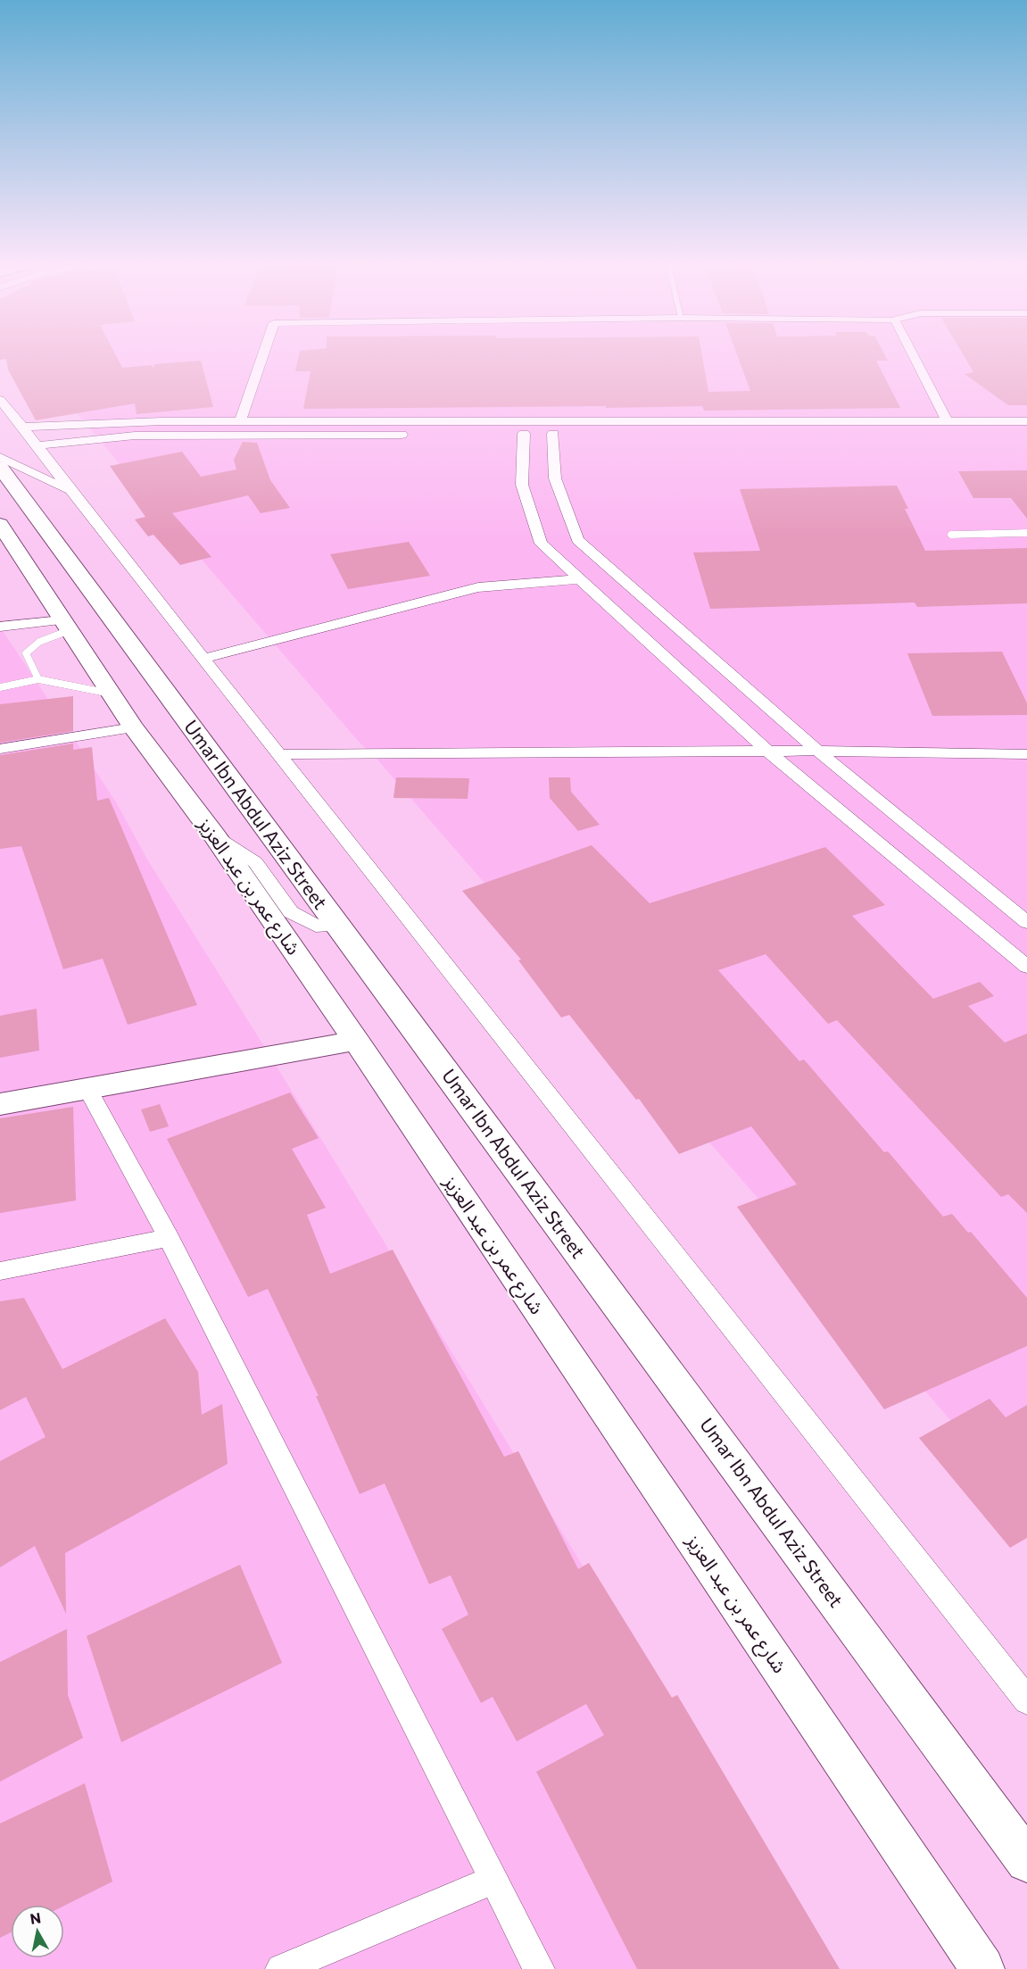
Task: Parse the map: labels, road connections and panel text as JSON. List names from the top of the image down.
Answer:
{
  "streets": {
    "main road": ["Umar Ibn Abdul Aziz Street", "شارع عمر بن عبد العزيز"]
  },
  "north": "top"
}
